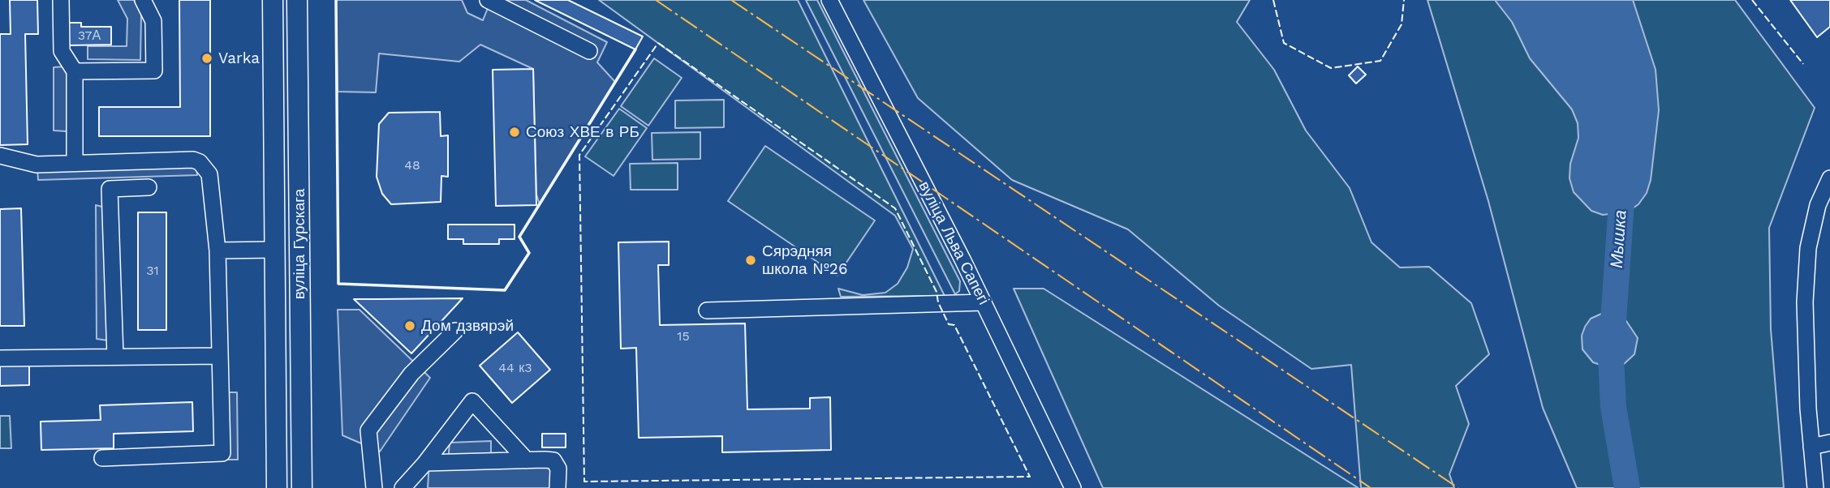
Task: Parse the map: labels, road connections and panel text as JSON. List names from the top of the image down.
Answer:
{
  "streets": {
    "main road": ["вуліца Гурскага"],
    "street": ["вуліца Льва Сапегі"]
  },
  "water": ["Мышка"],
  "places": [
    "Varka",
    "Союз ХВЕ в РБ",
    "Сярэдняя школа №26",
    "Дом дзвярэй"
  ],
  "house_numbers": [
    "37А",
    "48",
    "31",
    "15",
    "44 к3"
  ]
}
